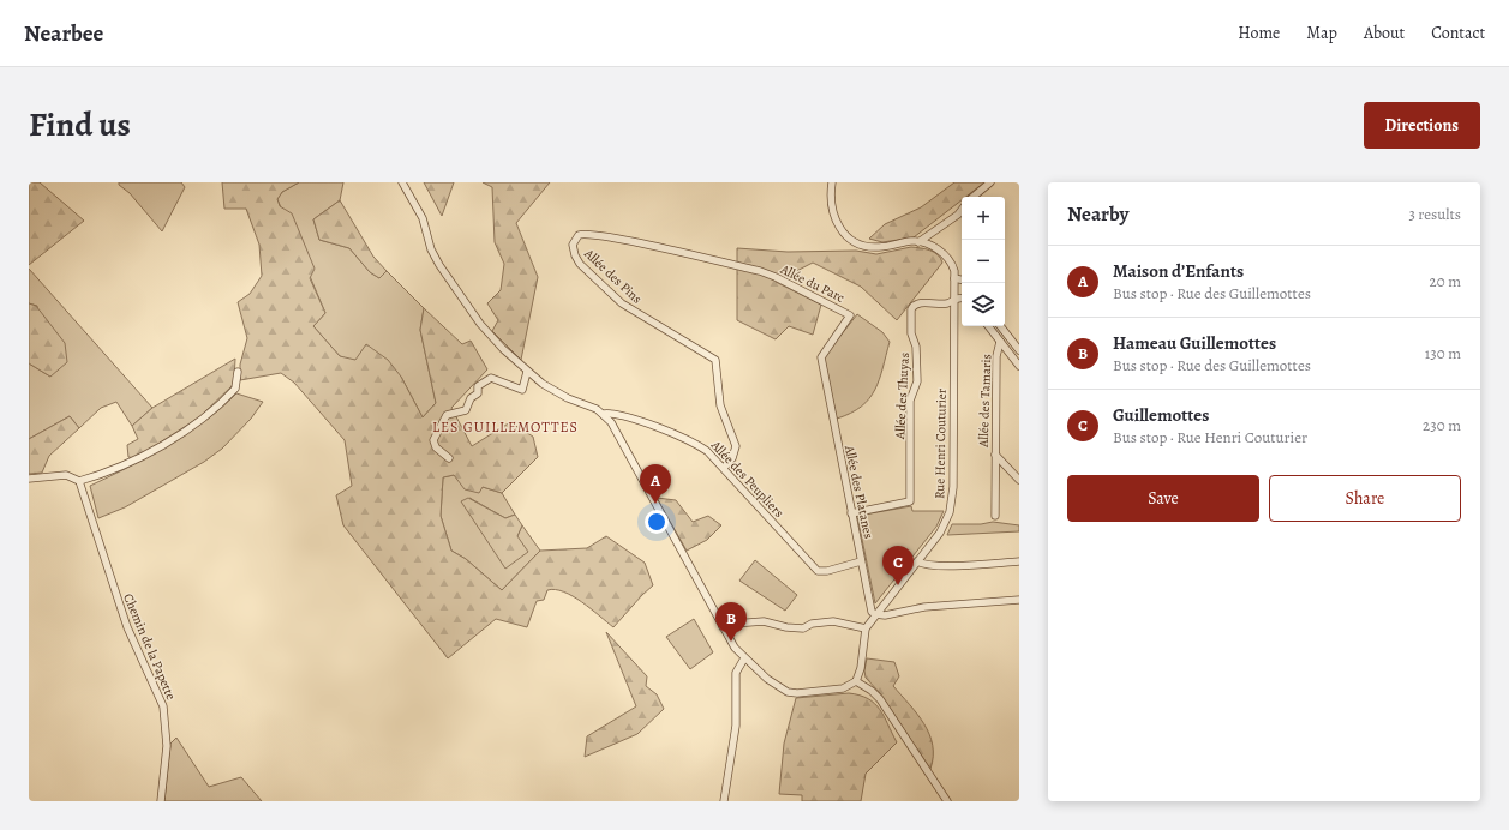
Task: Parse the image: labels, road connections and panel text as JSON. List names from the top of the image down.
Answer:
{
  "streets": {
    "street": [
      "Allée des Pins",
      "Allée du Parc",
      "Allée des Thuyas",
      "Allée des Tamaris",
      "Rue Henri Couturier",
      "Allée des Peupliers",
      "Allée des Platanes",
      "Chemin de la Papette"
    ]
  },
  "crossings": [
    ["Allée des Pins", "Allée du Parc"],
    ["Allée des Pins", "Allée des Peupliers"],
    ["Allée du Parc", "Allée des Platanes"],
    ["Allée des Thuyas", "Rue Henri Couturier"],
    ["Allée des Thuyas", "Allée des Platanes"],
    ["Rue Henri Couturier", "Allée des Platanes"],
    ["Allée des Peupliers", "Allée des Platanes"]
  ],
  "districts": ["LES GUILLEMOTTES"],
  "page": {
    "header": "Nearbee",
    "nav": [
      "Home",
      "Map",
      "About",
      "Contact"
    ],
    "title": "Find us",
    "buttons": [
      "Directions",
      ["Save", "Share"]
    ],
    "heading": ["Nearby", "3 results"],
    "map_buttons": ["+", "−"],
    "list": [
      {
        "mark": "A",
        "name": "Maison d’Enfants",
        "note": "Bus stop · Rue des Guillemottes",
        "value": "20 m"
      },
      {
        "mark": "B",
        "name": "Hameau Guillemottes",
        "note": "Bus stop · Rue des Guillemottes",
        "value": "130 m"
      },
      {
        "mark": "C",
        "name": "Guillemottes",
        "note": "Bus stop · Rue Henri Couturier",
        "value": "230 m"
      }
    ],
    "pins": ["A", "C", "B"]
  }
}
